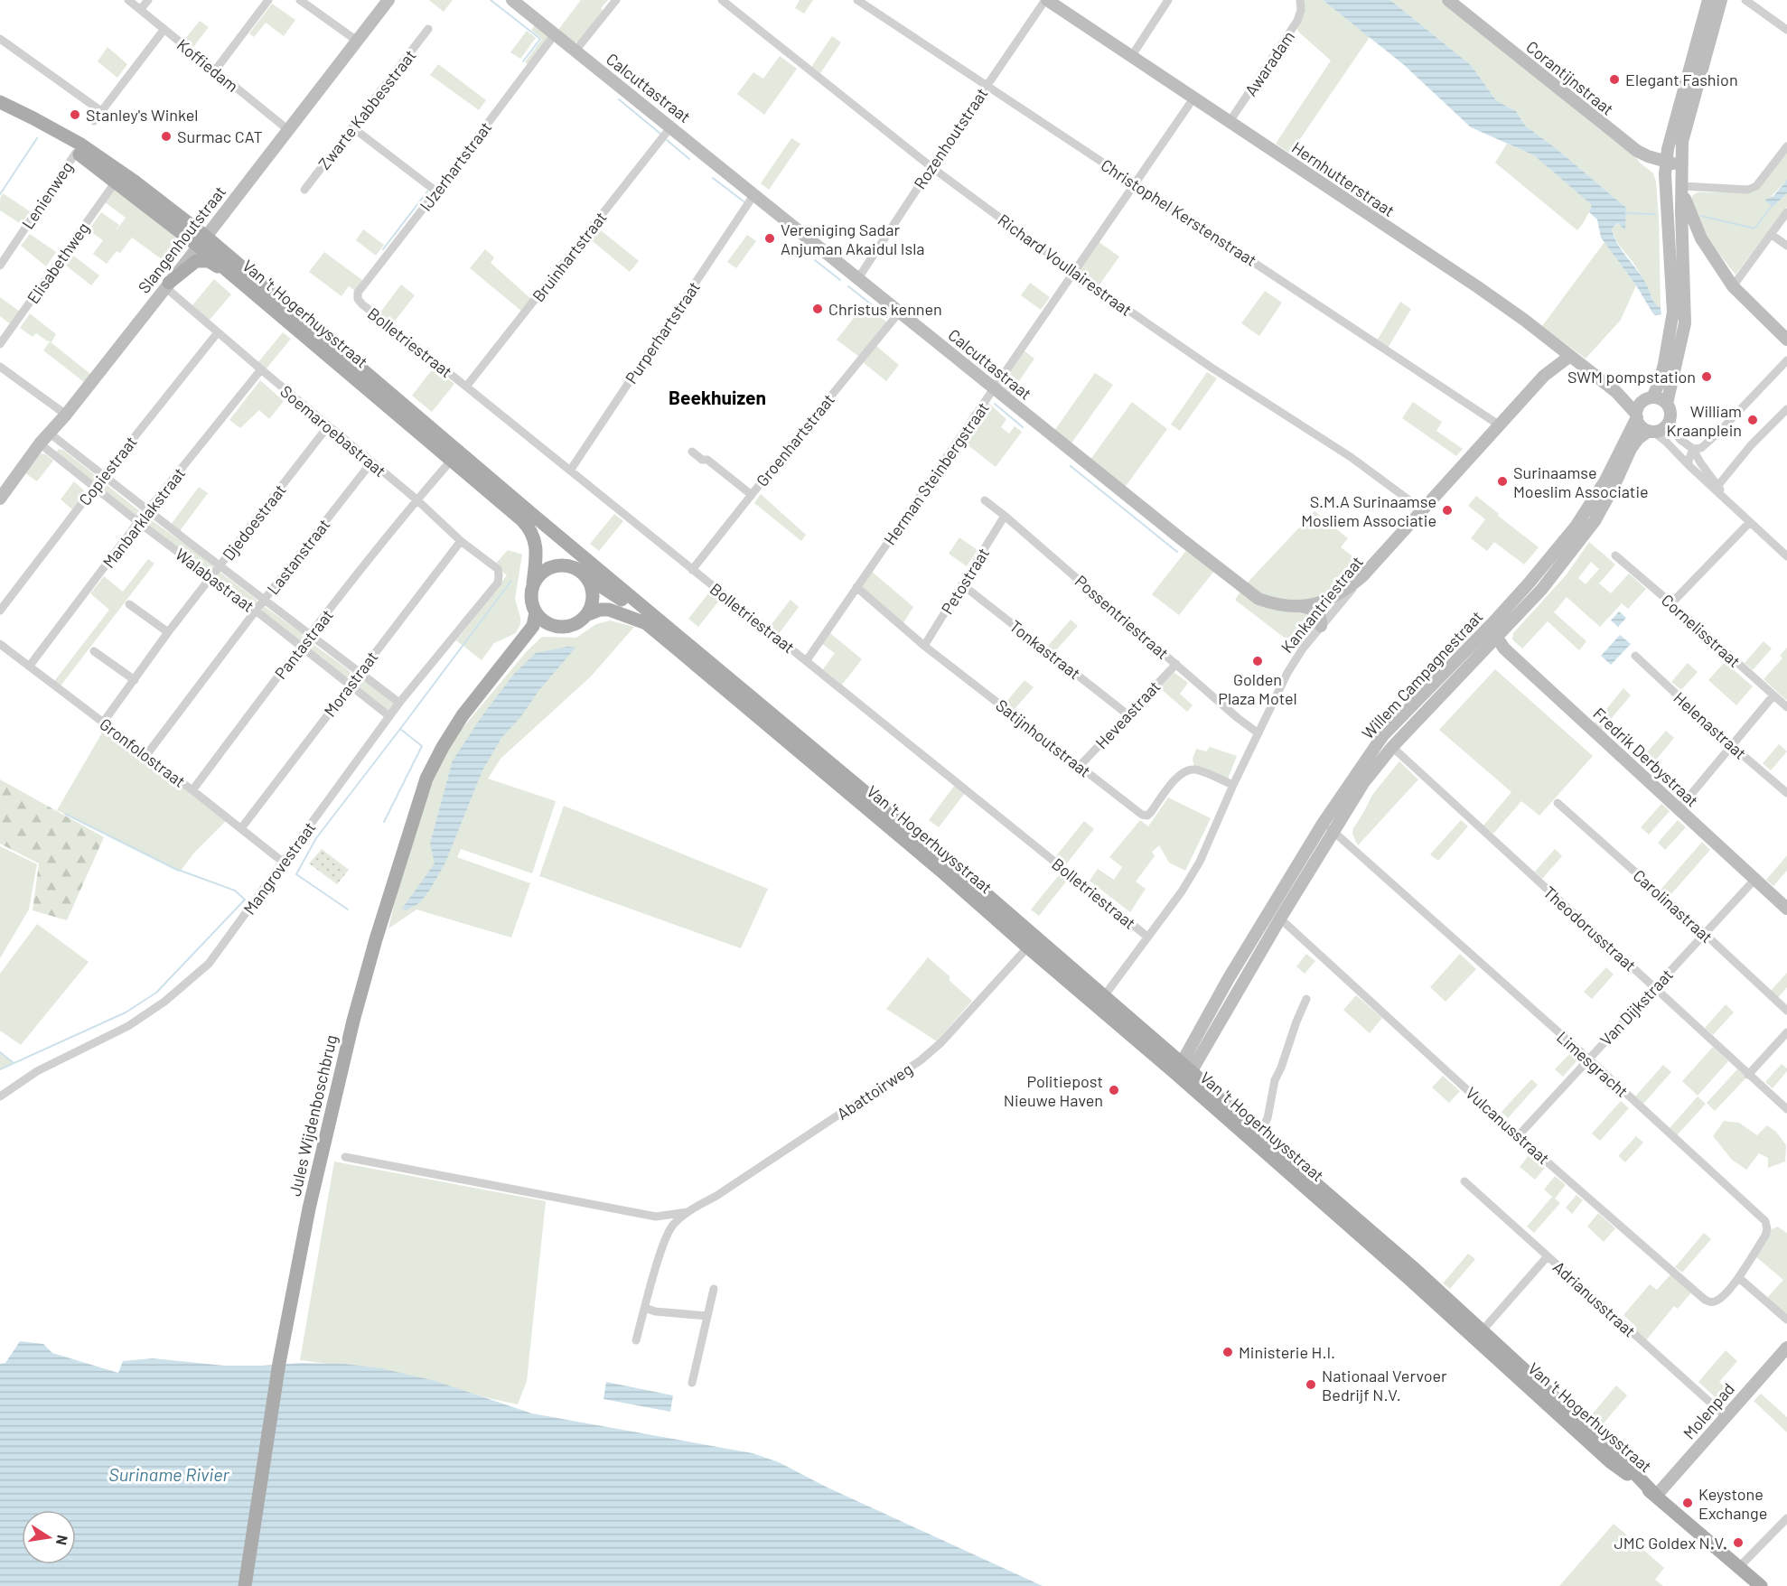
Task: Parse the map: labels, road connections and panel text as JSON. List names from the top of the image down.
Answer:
{
  "streets": {
    "main road": [
      "Corantijnstraat",
      "Calcuttastraat",
      "Hernhutterstraat",
      "Slangenhoutstraat",
      "Van 't Hogerhuysstraat",
      "Kankantriestraat",
      "Willem Campagnestraat",
      "Fredrik Derbystraat",
      "Jules Wijdenboschbrug",
      "Molenpad"
    ],
    "street": [
      "Awaradam",
      "Koffiedam",
      "Zwarte Kabbesstraat",
      "Rozenhoutstraat",
      "IJzerhartstraat",
      "Lenienweg",
      "Christophel Kerstenstraat",
      "Bruinhartstraat",
      "Elisabethweg",
      "Richard Voullairestraat",
      "Purperhartstraat",
      "Bolletriestraat",
      "Soemaroebastraat",
      "Groenhartstraat",
      "Copiestraat",
      "Herman Steinbergstraat",
      "Manbarklakstraat",
      "Djedoestraat",
      "Lastanstraat",
      "Walabastraat",
      "Petostraat",
      "Possentriestraat",
      "Cornelisstraat",
      "Pantastraat",
      "Tonkastraat",
      "Morastraat",
      "Heveastraat",
      "Helenastraat",
      "Satijnhoutstraat",
      "Gronfolostraat",
      "Mangrovestraat",
      "Carolinastraat",
      "Theodorusstraat",
      "Van Dijkstraat",
      "Limesgracht",
      "Abattoirweg",
      "Vulcanusstraat",
      "Adrianusstraat"
    ]
  },
  "crossings": [
    ["Awaradam", "Hernhutterstraat"],
    ["Koffiedam", "Slangenhoutstraat"],
    ["Calcuttastraat", "Rozenhoutstraat"],
    ["Calcuttastraat", "IJzerhartstraat"],
    ["Calcuttastraat", "Bruinhartstraat"],
    ["Calcuttastraat", "Purperhartstraat"],
    ["Calcuttastraat", "Groenhartstraat"],
    ["Calcuttastraat", "Herman Steinbergstraat"],
    ["Calcuttastraat", "Kankantriestraat"],
    ["Rozenhoutstraat", "Hernhutterstraat"],
    ["Rozenhoutstraat", "Christophel Kerstenstraat"],
    ["Rozenhoutstraat", "Richard Voullairestraat"],
    ["IJzerhartstraat", "Bolletriestraat"],
    ["Hernhutterstraat", "Herman Steinbergstraat"],
    ["Hernhutterstraat", "Kankantriestraat"],
    ["Hernhutterstraat", "Willem Campagnestraat"],
    ["Lenienweg", "Van 't Hogerhuysstraat"],
    ["Christophel Kerstenstraat", "Herman Steinbergstraat"],
    ["Christophel Kerstenstraat", "Kankantriestraat"],
    ["Slangenhoutstraat", "Van 't Hogerhuysstraat"],
    ["Slangenhoutstraat", "Soemaroebastraat"],
    ["Slangenhoutstraat", "Walabastraat"],
    ["Bruinhartstraat", "Bolletriestraat"],
    ["Elisabethweg", "Van 't Hogerhuysstraat"],
    ["Richard Voullairestraat", "Herman Steinbergstraat"],
    ["Richard Voullairestraat", "Kankantriestraat"],
    ["Van 't Hogerhuysstraat", "Kankantriestraat"],
    ["Van 't Hogerhuysstraat", "Pantastraat"],
    ["Van 't Hogerhuysstraat", "Willem Campagnestraat"],
    ["Van 't Hogerhuysstraat", "Abattoirweg"],
    ["Van 't Hogerhuysstraat", "Jules Wijdenboschbrug"],
    ["Van 't Hogerhuysstraat", "Molenpad"],
    ["Purperhartstraat", "Bolletriestraat"],
    ["Bolletriestraat", "Groenhartstraat"],
    ["Bolletriestraat", "Herman Steinbergstraat"],
    ["Bolletriestraat", "Kankantriestraat"],
    ["Soemaroebastraat", "Copiestraat"],
    ["Soemaroebastraat", "Manbarklakstraat"],
    ["Soemaroebastraat", "Djedoestraat"],
    ["Soemaroebastraat", "Lastanstraat"],
    ["Soemaroebastraat", "Pantastraat"],
    ["Soemaroebastraat", "Morastraat"],
    ["Soemaroebastraat", "Mangrovestraat"],
    ["Copiestraat", "Walabastraat"],
    ["Herman Steinbergstraat", "Satijnhoutstraat"],
    ["Manbarklakstraat", "Walabastraat"],
    ["Manbarklakstraat", "Gronfolostraat"],
    ["Djedoestraat", "Walabastraat"],
    ["Djedoestraat", "Gronfolostraat"],
    ["Lastanstraat", "Walabastraat"],
    ["Lastanstraat", "Gronfolostraat"],
    ["Walabastraat", "Pantastraat"],
    ["Walabastraat", "Morastraat"],
    ["Walabastraat", "Mangrovestraat"],
    ["Petostraat", "Possentriestraat"],
    ["Petostraat", "Tonkastraat"],
    ["Petostraat", "Satijnhoutstraat"],
    ["Kankantriestraat", "Possentriestraat"],
    ["Kankantriestraat", "Satijnhoutstraat"],
    ["Possentriestraat", "Heveastraat"],
    ["Pantastraat", "Gronfolostraat"],
    ["Tonkastraat", "Heveastraat"],
    ["Willem Campagnestraat", "Fredrik Derbystraat"],
    ["Willem Campagnestraat", "Theodorusstraat"],
    ["Willem Campagnestraat", "Limesgracht"],
    ["Willem Campagnestraat", "Vulcanusstraat"],
    ["Morastraat", "Gronfolostraat"],
    ["Heveastraat", "Satijnhoutstraat"],
    ["Gronfolostraat", "Mangrovestraat"],
    ["Fredrik Derbystraat", "Van Dijkstraat"],
    ["Carolinastraat", "Van Dijkstraat"],
    ["Theodorusstraat", "Van Dijkstraat"],
    ["Van Dijkstraat", "Limesgracht"],
    ["Van Dijkstraat", "Vulcanusstraat"],
    ["Limesgracht", "Vulcanusstraat"],
    ["Adrianusstraat", "Molenpad"]
  ],
  "districts": ["Beekhuizen"],
  "water": ["Suriname Rivier"],
  "places": [
    "Elegant Fashion",
    "Stanley's Winkel",
    "Surmac CAT",
    "Vereniging Sadar Anjuman Akaidul Isla",
    "Christus kennen",
    "SWM pompstation",
    "William Kraanplein",
    "Surinaamse Moeslim Associatie",
    "S.M.A Surinaamse Mosliem Associatie",
    "Golden Plaza Motel",
    "Politiepost Nieuwe Haven",
    "Ministerie H.I.",
    "Nationaal Vervoer Bedrijf N.V.",
    "Keystone Exchange",
    "JMC Goldex N.V."
  ],
  "north": "right"
}
